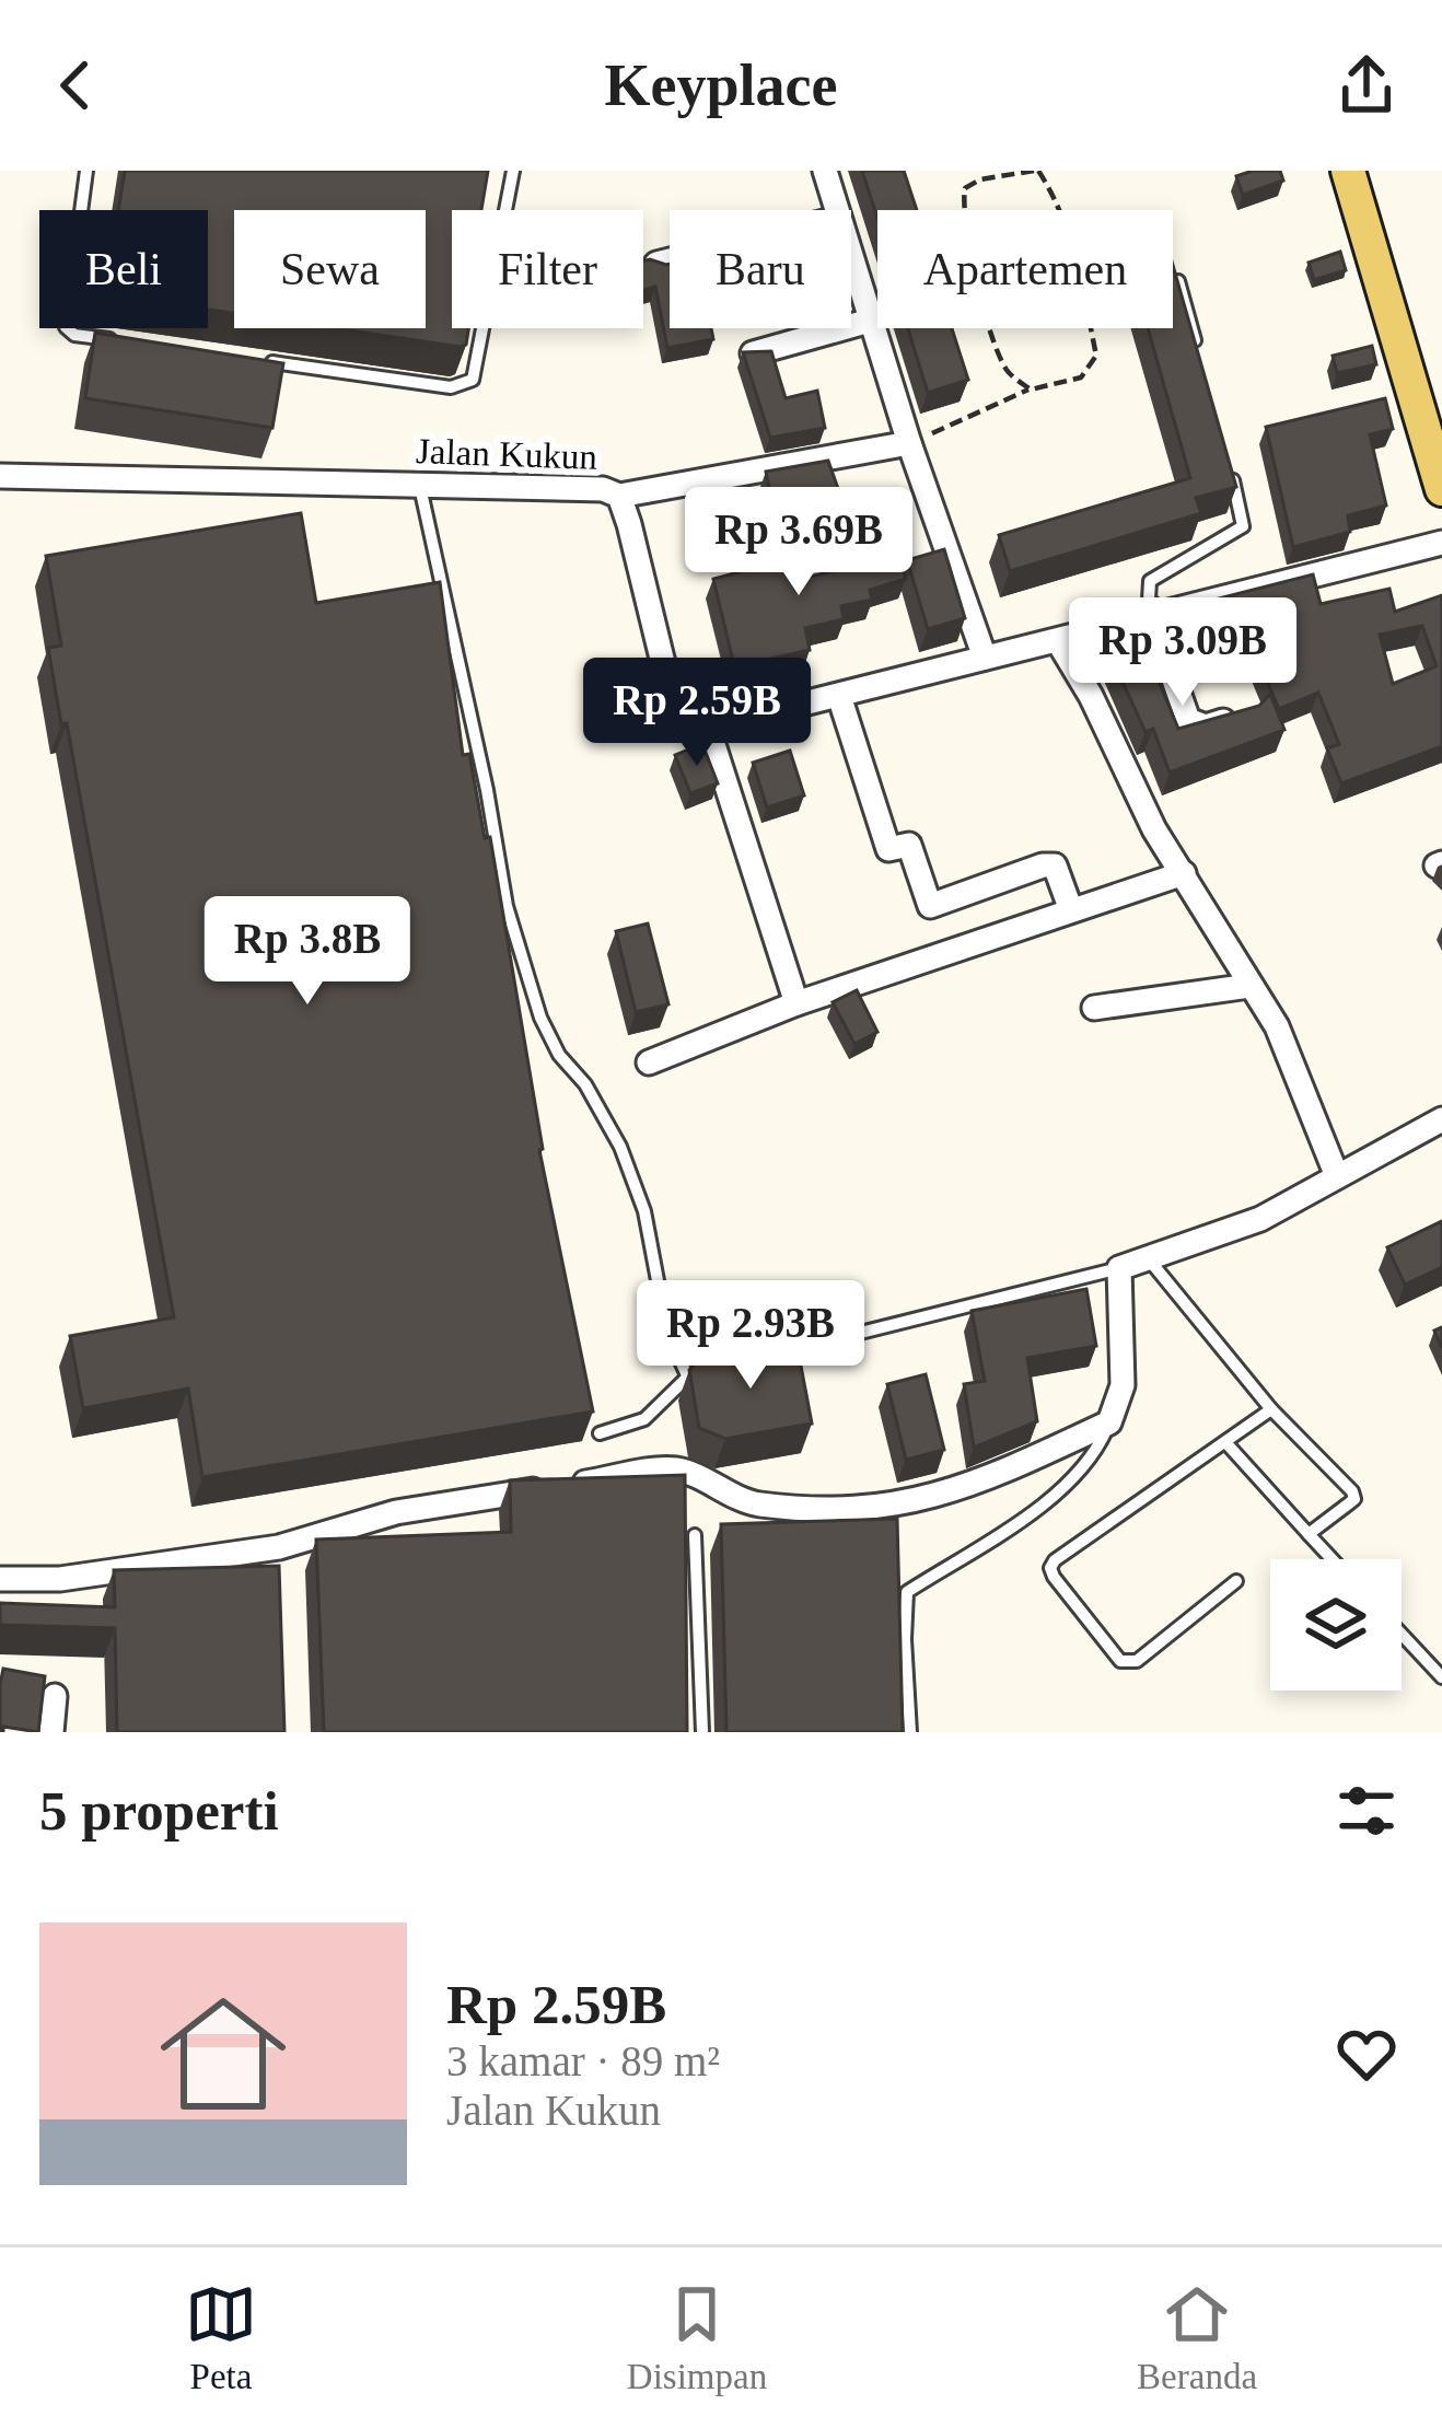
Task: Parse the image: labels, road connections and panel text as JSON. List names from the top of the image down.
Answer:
{
  "streets": {
    "street": ["Jalan Kukun"]
  },
  "page": {
    "header": "Keyplace",
    "chip": [
      "Beli",
      "Sewa",
      "Filter",
      "Baru",
      "Apartemen"
    ],
    "price": [
      "Rp 3.69B",
      "Rp 3.09B",
      "Rp 2.59B",
      "Rp 3.8B",
      "Rp 2.93B"
    ],
    "heading": "5 properti",
    "list": [
      {
        "name": "Rp 2.59B",
        "note": "3 kamar · 89 m² · Jalan Kukun"
      }
    ],
    "tabs": ["Peta", "Disimpan", "Beranda"]
  }
}
